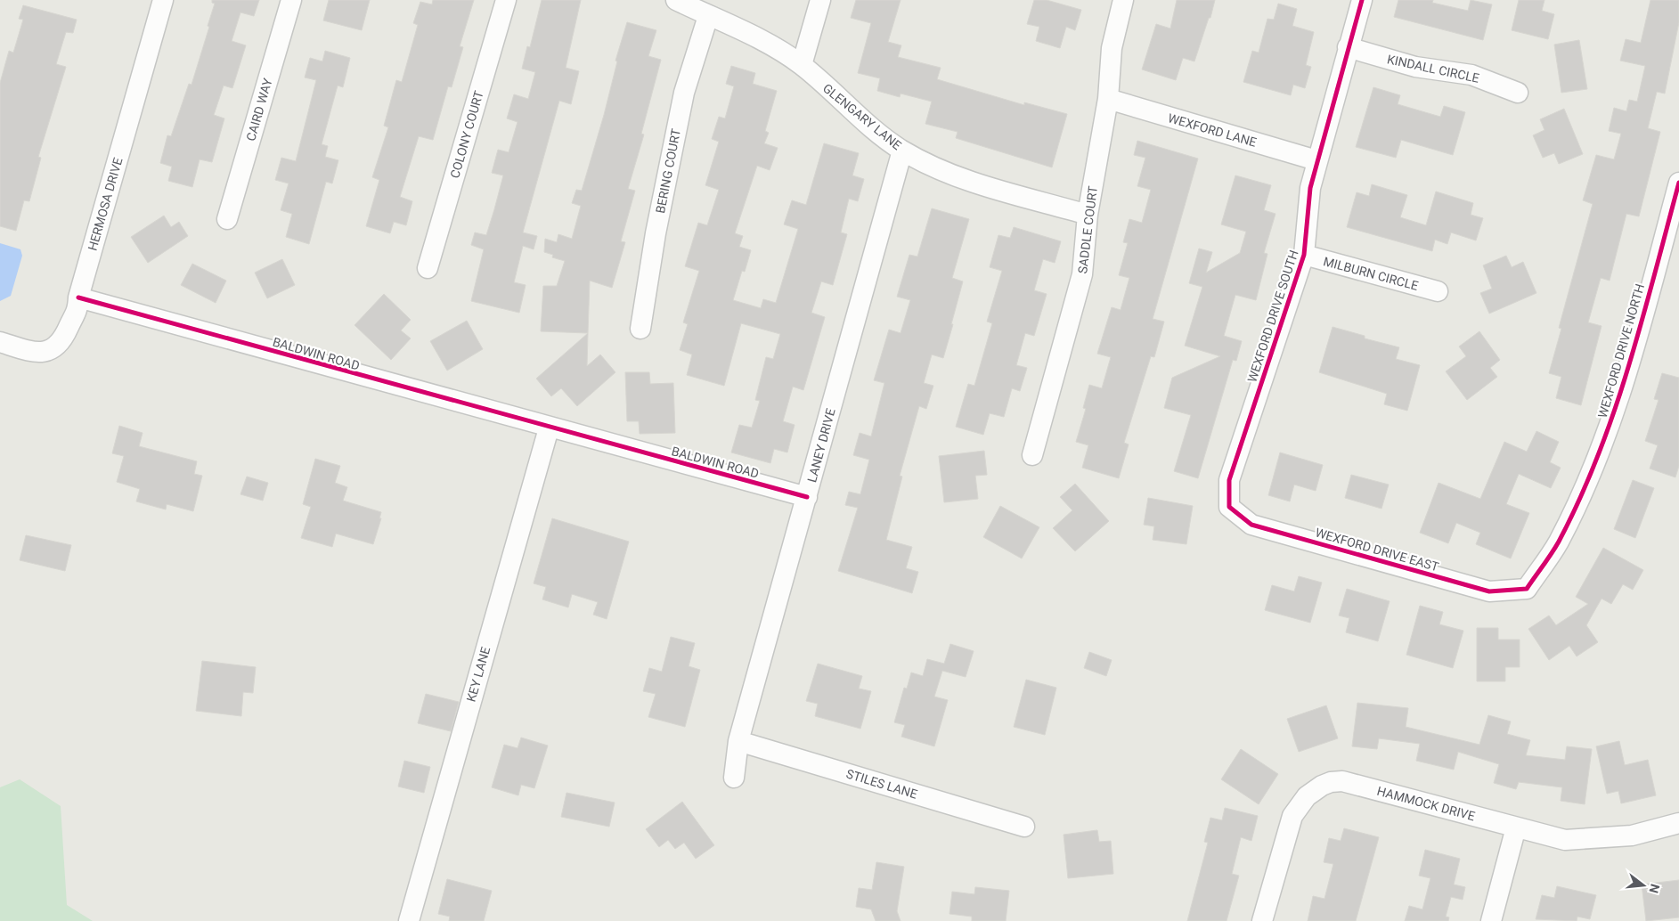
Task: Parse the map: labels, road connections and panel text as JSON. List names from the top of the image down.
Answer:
{
  "streets": {
    "street": [
      "KINDALL CIRCLE",
      "CAIRD WAY",
      "GLENGARY LANE",
      "WEXFORD LANE",
      "COLONY COURT",
      "BERING COURT",
      "HERMOSA DRIVE",
      "SADDLE COURT",
      "MILBURN CIRCLE",
      "WEXFORD DRIVE SOUTH",
      "WEXFORD DRIVE NORTH",
      "BALDWIN ROAD",
      "LANEY DRIVE",
      "WEXFORD DRIVE EAST",
      "KEY LANE",
      "STILES LANE",
      "HAMMOCK DRIVE"
    ]
  },
  "crossings": [
    ["KINDALL CIRCLE", "WEXFORD DRIVE SOUTH"],
    ["GLENGARY LANE", "BERING COURT"],
    ["GLENGARY LANE", "SADDLE COURT"],
    ["GLENGARY LANE", "LANEY DRIVE"],
    ["WEXFORD LANE", "SADDLE COURT"],
    ["WEXFORD LANE", "WEXFORD DRIVE SOUTH"],
    ["HERMOSA DRIVE", "BALDWIN ROAD"],
    ["MILBURN CIRCLE", "WEXFORD DRIVE SOUTH"],
    ["WEXFORD DRIVE SOUTH", "WEXFORD DRIVE EAST"],
    ["WEXFORD DRIVE NORTH", "WEXFORD DRIVE EAST"],
    ["BALDWIN ROAD", "LANEY DRIVE"],
    ["BALDWIN ROAD", "KEY LANE"],
    ["LANEY DRIVE", "STILES LANE"]
  ],
  "north": "right"
}
